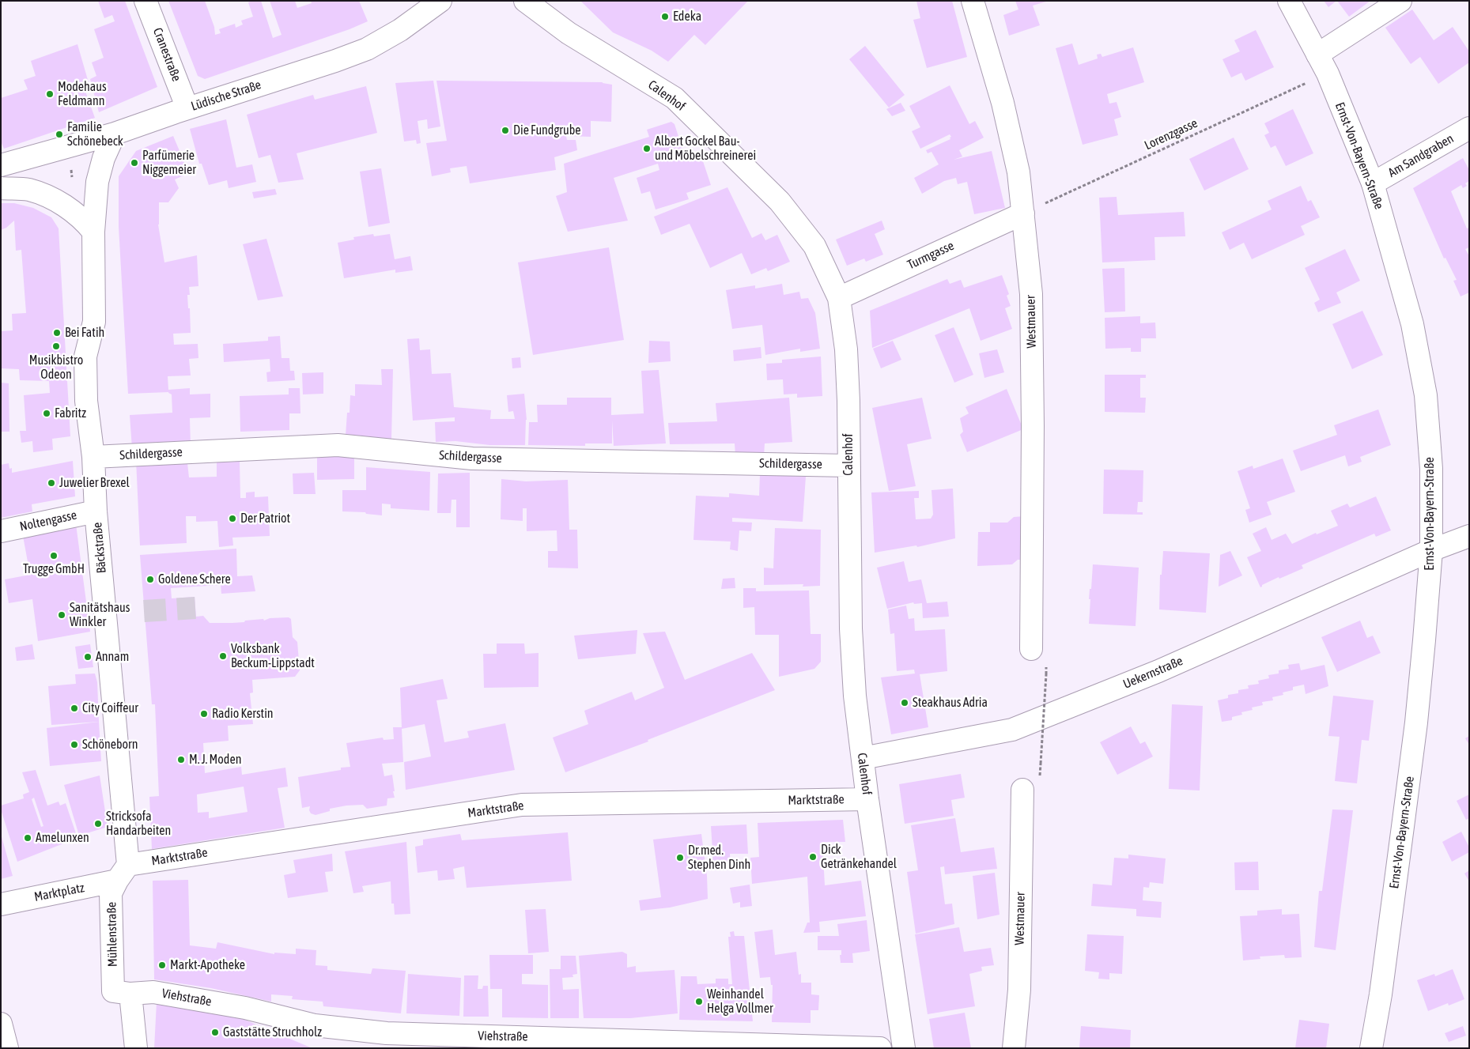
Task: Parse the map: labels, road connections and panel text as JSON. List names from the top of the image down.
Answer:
{
  "streets": {
    "street": [
      "Cranestraße",
      "Lüdische Straße",
      "Calenhof",
      "Ernst-Von-Bayern-Straße",
      "Am Sandgraben",
      "Turmgasse",
      "Westmauer",
      "Schildergasse",
      "Noltengasse",
      "Bäckstraße",
      "Uekernstraße",
      "Marktstraße",
      "Marktplatz",
      "Mühlenstraße",
      "Viehstraße"
    ],
    "path": ["Lorenzgasse"]
  },
  "crossings": [
    ["Cranestraße", "Lüdische Straße"],
    ["Lüdische Straße", "Bäckstraße"],
    ["Calenhof", "Turmgasse"],
    ["Calenhof", "Schildergasse"],
    ["Calenhof", "Uekernstraße"],
    ["Calenhof", "Marktstraße"],
    ["Lorenzgasse", "Ernst-Von-Bayern-Straße"],
    ["Lorenzgasse", "Turmgasse"],
    ["Lorenzgasse", "Westmauer"],
    ["Ernst-Von-Bayern-Straße", "Am Sandgraben"],
    ["Ernst-Von-Bayern-Straße", "Uekernstraße"],
    ["Turmgasse", "Westmauer"],
    ["Schildergasse", "Bäckstraße"],
    ["Noltengasse", "Bäckstraße"],
    ["Bäckstraße", "Marktstraße"],
    ["Bäckstraße", "Marktplatz"],
    ["Bäckstraße", "Mühlenstraße"],
    ["Marktstraße", "Marktplatz"],
    ["Marktstraße", "Mühlenstraße"],
    ["Marktplatz", "Mühlenstraße"],
    ["Mühlenstraße", "Viehstraße"]
  ],
  "places": [
    "Edeka",
    "Modehaus Feldmann",
    "Die Fundgrube",
    "Familie Schönebeck",
    "Albert Gockel Bau- und Möbelschreinerei",
    "Parfümerie Niggemeier",
    "Bei Fatih",
    "Musikbistro Odeon",
    "Fabritz",
    "Juwelier Brexel",
    "Der Patriot",
    "Trugge GmbH",
    "Goldene Schere",
    "Sanitätshaus Winkler",
    "Volksbank Beckum-Lippstadt",
    "Annam",
    "Steakhaus Adria",
    "City Coiffeur",
    "Radio Kerstin",
    "Schöneborn",
    "M. J. Moden",
    "Stricksofa Handarbeiten",
    "Amelunxen",
    "Dick Getränkehandel",
    "Dr.med. Stephen Dinh",
    "Markt-Apotheke",
    "Weinhandel Helga Vollmer",
    "Gaststätte Struchholz"
  ]
}
